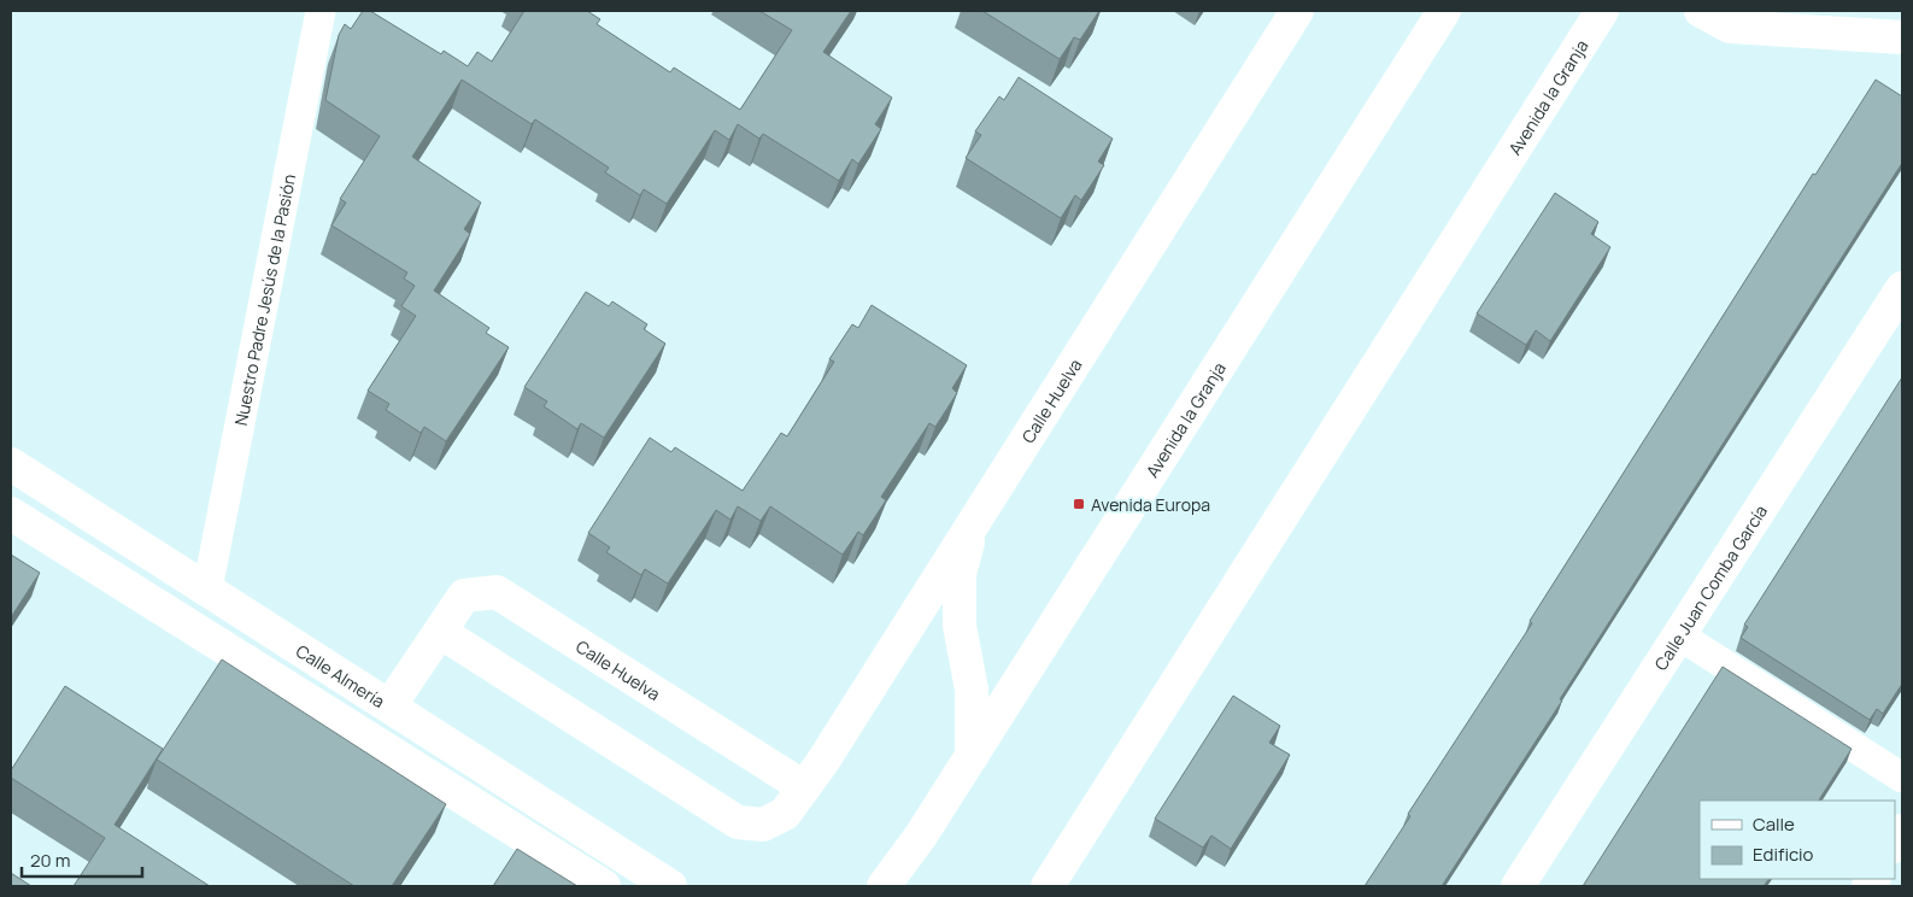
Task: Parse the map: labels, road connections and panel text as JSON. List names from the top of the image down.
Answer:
{
  "streets": {
    "street": [
      "Avenida la Granja",
      "Nuestro Padre Jesús de la Pasión",
      "Calle Huelva",
      "Calle Juan Comba García",
      "Calle Almería"
    ]
  },
  "crossings": [
    ["Nuestro Padre Jesús de la Pasión", "Calle Almería"],
    ["Calle Huelva", "Calle Almería"]
  ],
  "places": {
    "transit": ["Avenida Europa"]
  },
  "legend": ["Calle", "Edificio"],
  "scale_bar": "20 m"
}
